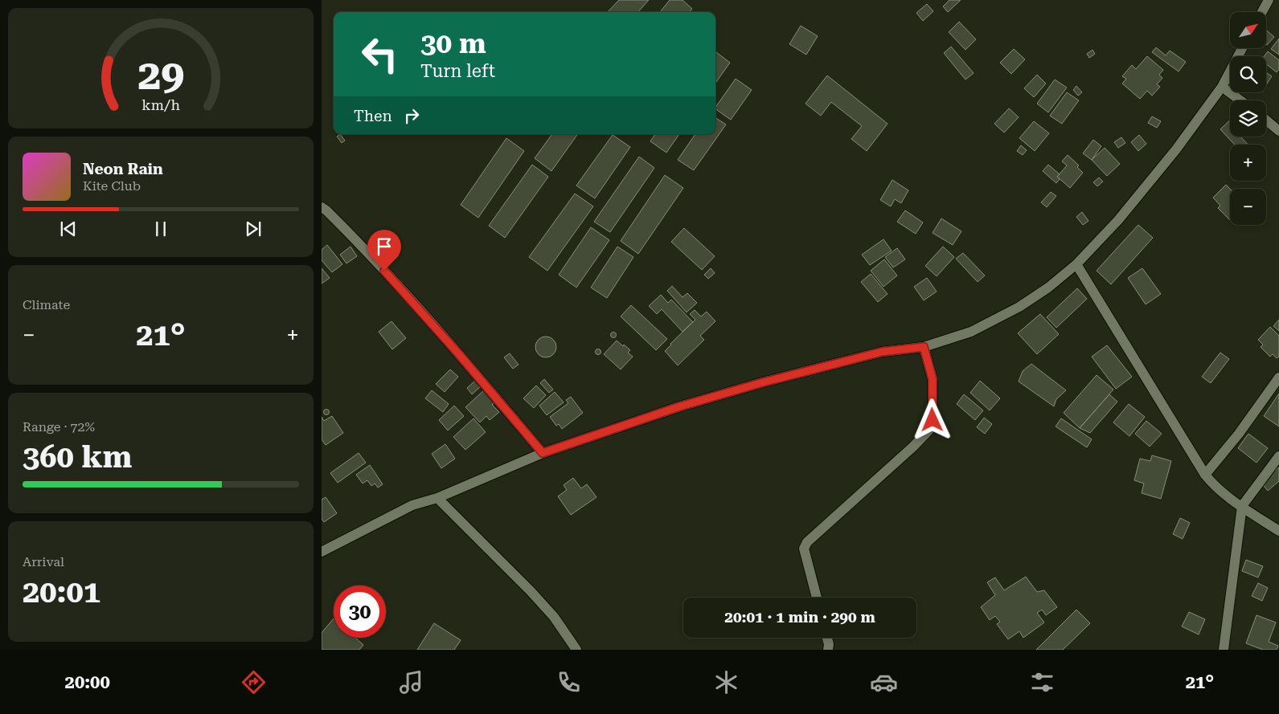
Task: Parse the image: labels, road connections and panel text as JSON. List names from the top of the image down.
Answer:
{
  "north": "top right",
  "page": {
    "map_buttons": ["+", "−"],
    "turn": ["30 m", "Turn left"],
    "then": "Then",
    "song": ["Neon Rain", "Kite Club"],
    "tile": [
      "Climate",
      ["Range · 72%", "360 km"],
      ["Arrival", "20:01"]
    ],
    "heat": ["−", "21°", "+"],
    "limit": "30",
    "trip": "20:01 · 1 min · 290 m",
    "tabs": ["20:00", "21°"],
    "gauge": ["29", "km/h"]
  }
}
